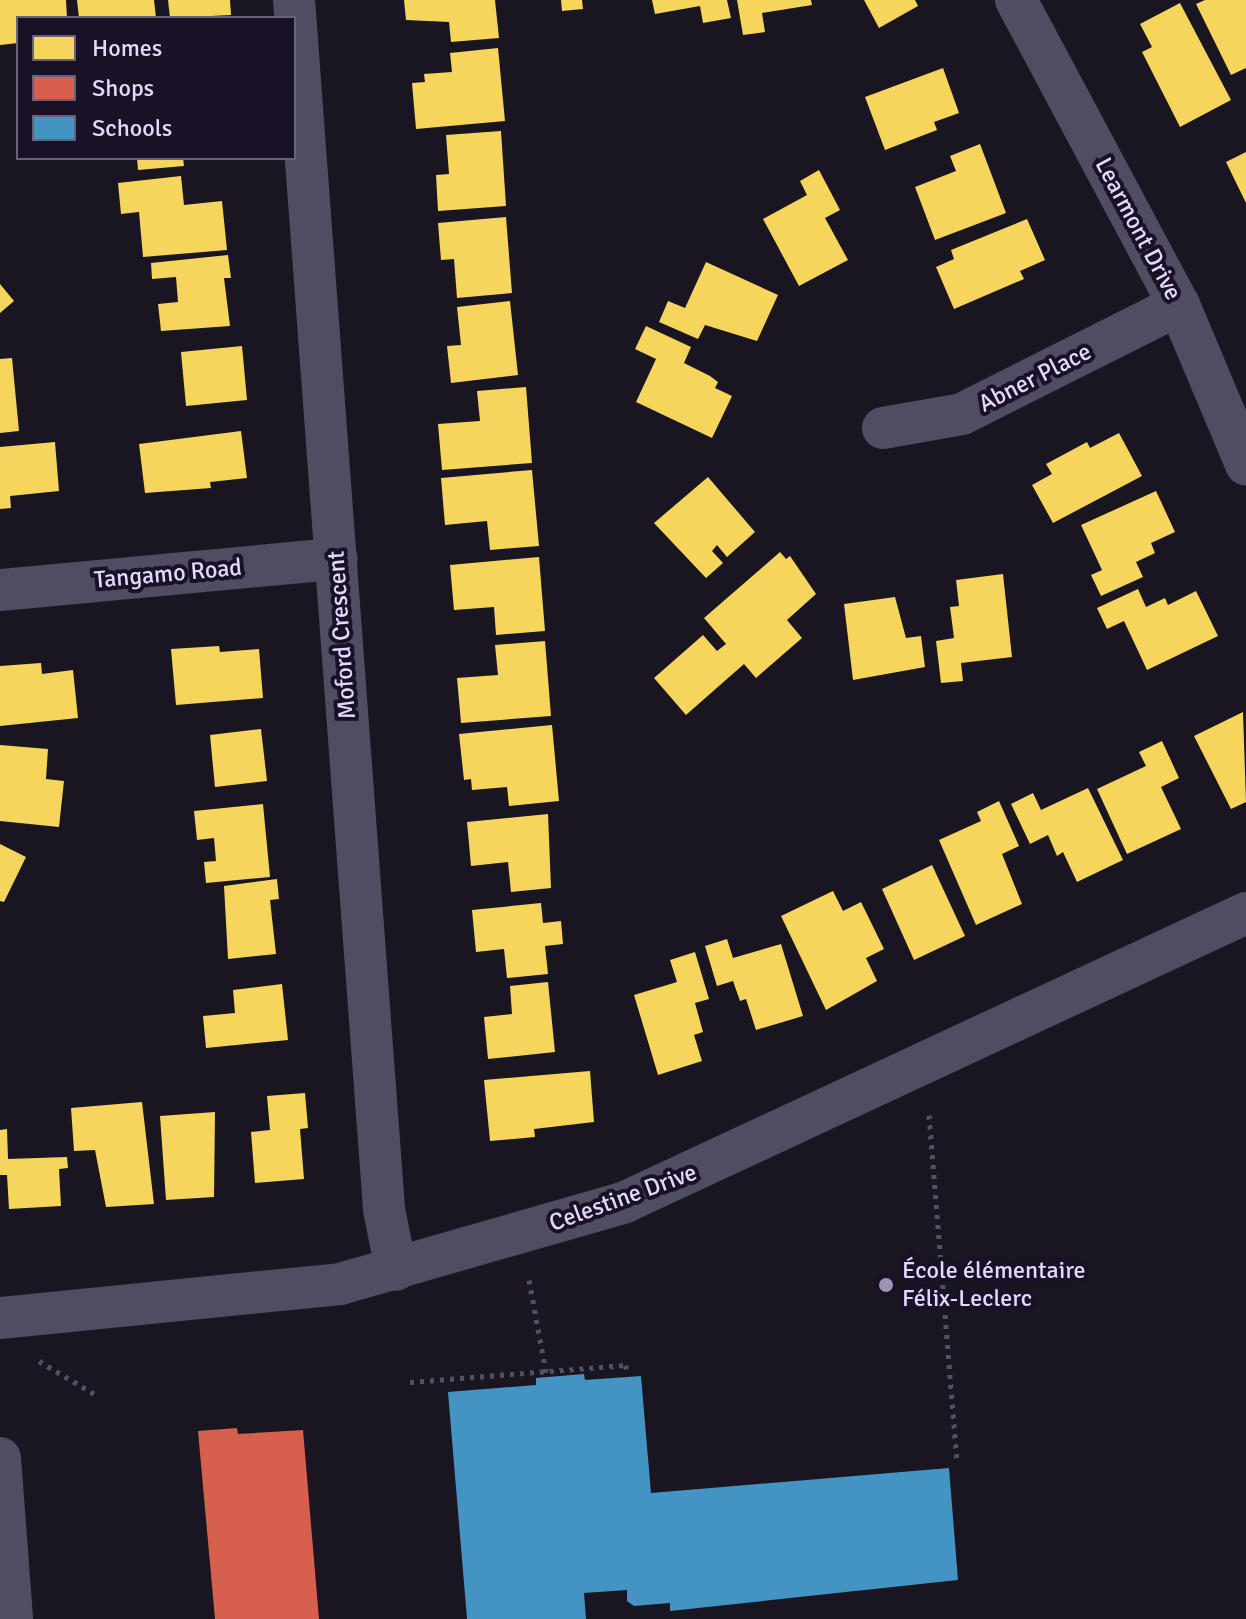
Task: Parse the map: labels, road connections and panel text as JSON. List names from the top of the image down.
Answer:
{
  "streets": {
    "street": [
      "Learmont Drive",
      "Abner Place",
      "Tangamo Road",
      "Moford Crescent",
      "Celestine Drive"
    ]
  },
  "crossings": [
    ["Learmont Drive", "Abner Place"],
    ["Tangamo Road", "Moford Crescent"],
    ["Moford Crescent", "Celestine Drive"]
  ],
  "places": ["École élémentaire Félix-Leclerc"],
  "legend": ["Homes", "Shops", "Schools"]
}
